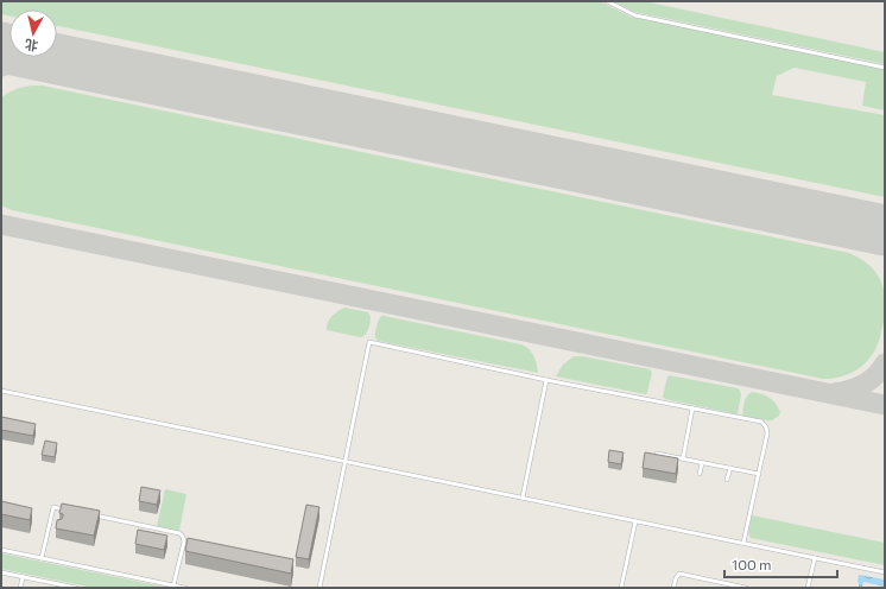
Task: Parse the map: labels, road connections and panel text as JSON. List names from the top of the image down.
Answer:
{
  "scale_bar": "100 m",
  "north": "bottom"
}
